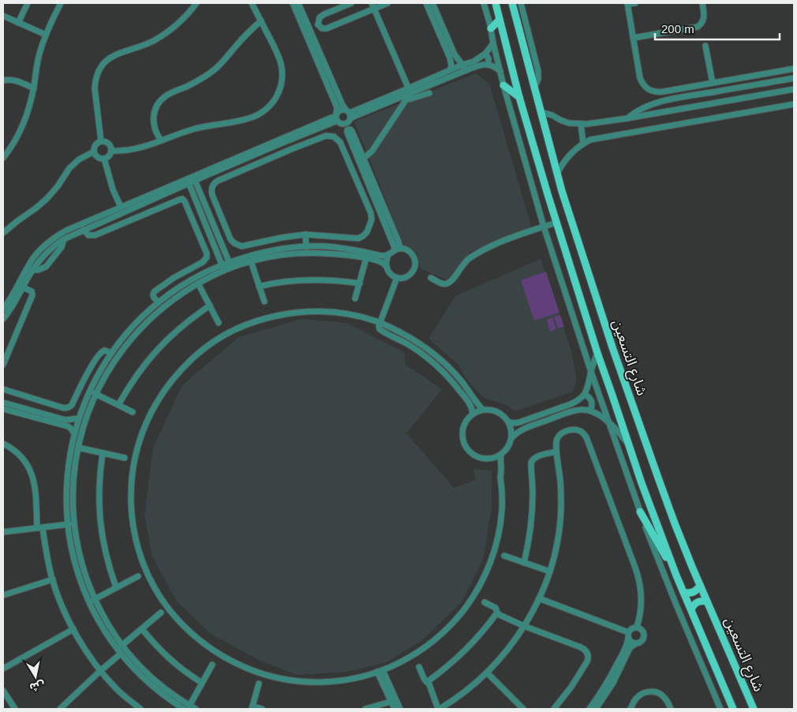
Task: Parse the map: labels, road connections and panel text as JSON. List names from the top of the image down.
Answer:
{
  "streets": {
    "main road": ["شارع التسعين"]
  },
  "scale_bar": "200 m",
  "north": "bottom"
}
